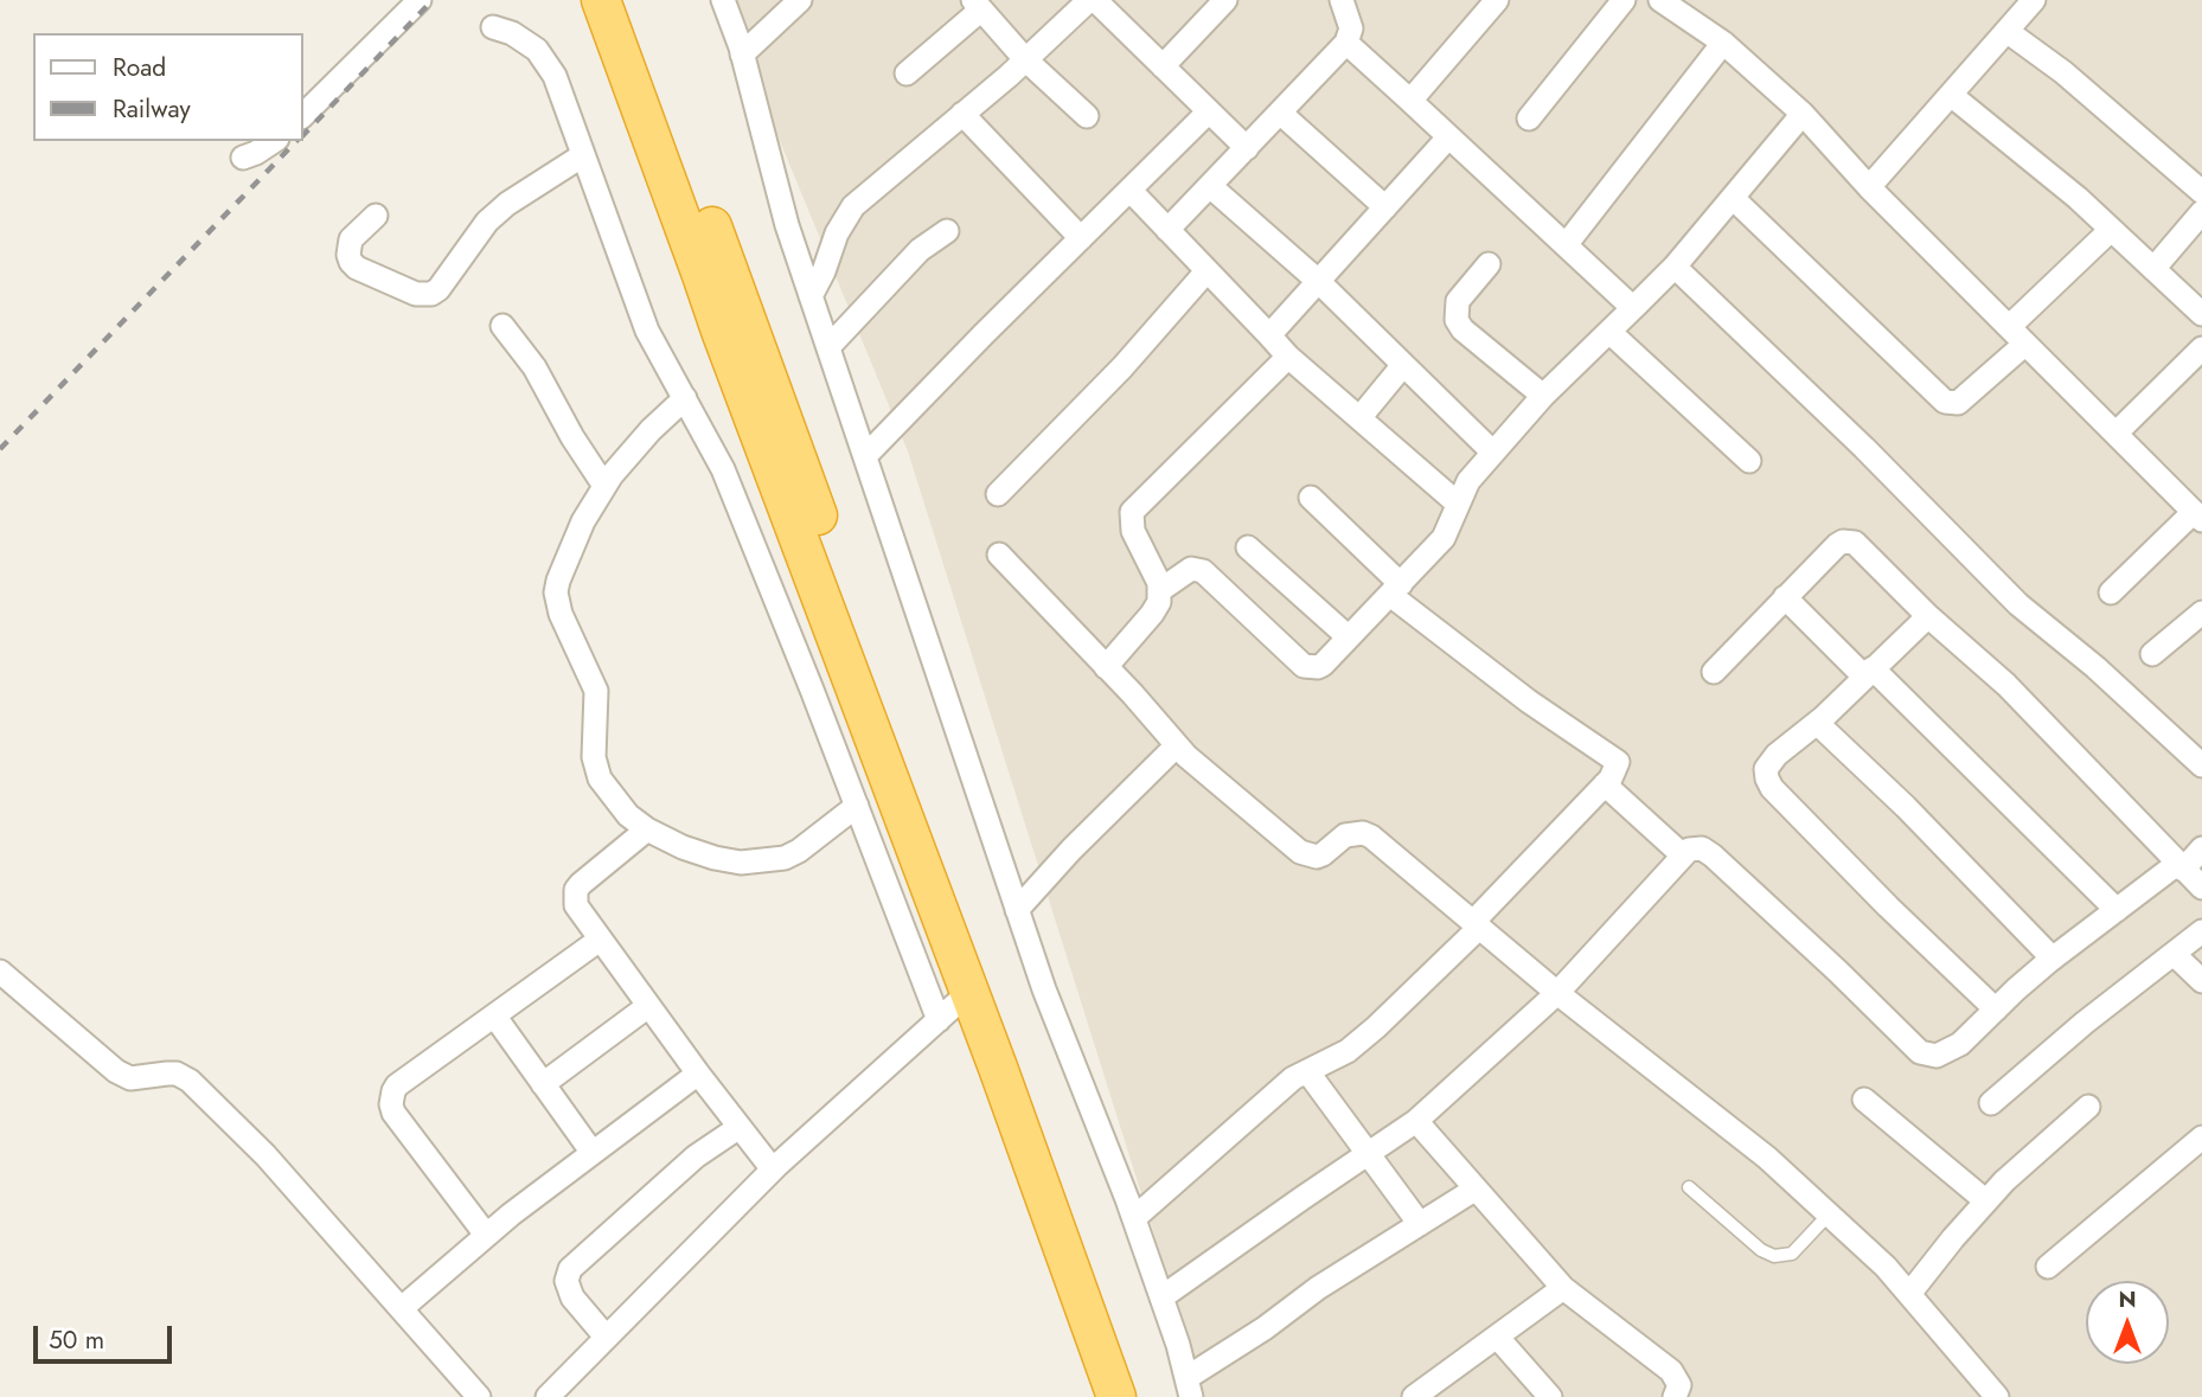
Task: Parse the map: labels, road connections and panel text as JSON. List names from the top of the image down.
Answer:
{
  "legend": ["Road", "Railway"],
  "scale_bar": "50 m",
  "north": "top"
}
